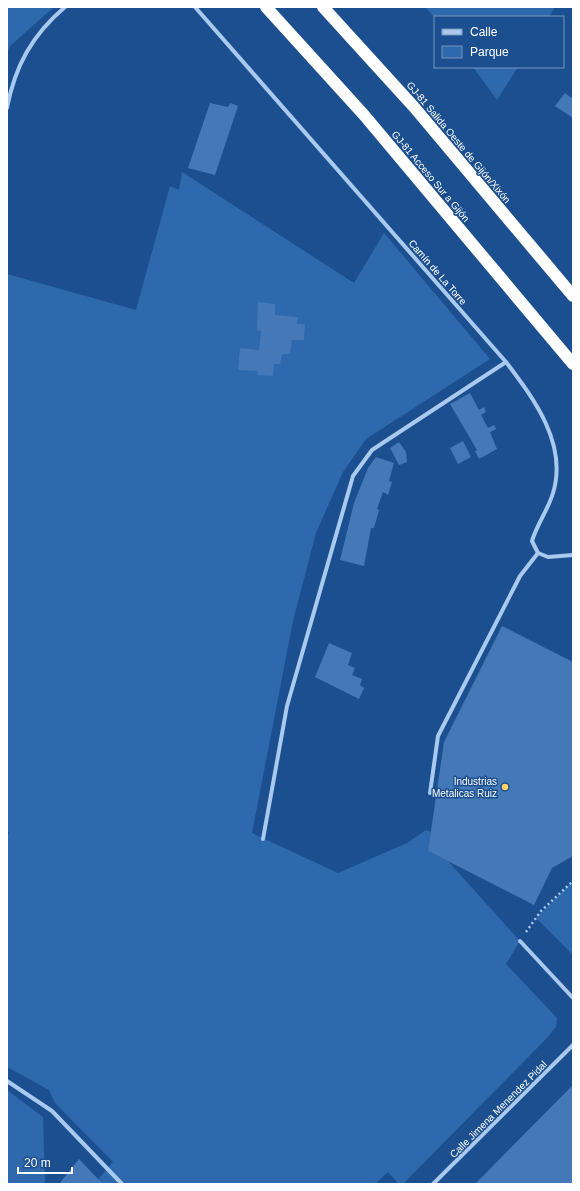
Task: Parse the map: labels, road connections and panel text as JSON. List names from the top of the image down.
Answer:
{
  "streets": {
    "highway": ["GJ-81 Salida Oeste de Gijón/Xixón", "GJ-81 Acceso Sur a Gijón"],
    "street": ["Camín de La Torre", "Calle Jimena Menendez Pidal"]
  },
  "places": ["Industrias Metalicas Ruiz"],
  "legend": ["Calle", "Parque"],
  "scale_bar": "20 m"
}
